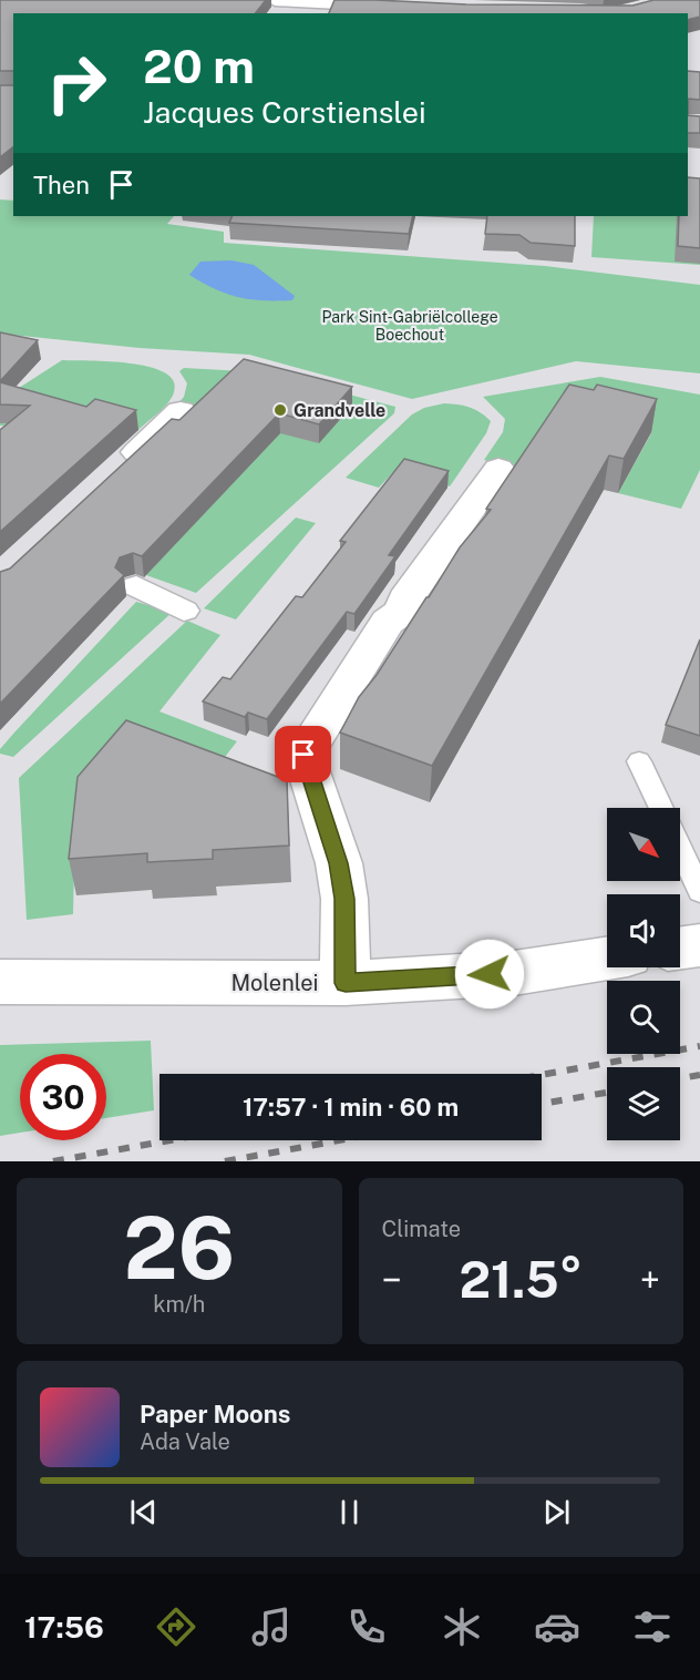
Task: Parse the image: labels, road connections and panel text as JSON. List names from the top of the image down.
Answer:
{
  "streets": {
    "street": ["Molenlei"]
  },
  "parks": ["Park Sint-Gabriëlcollege Boechout"],
  "places": ["Grandvelle"],
  "north": "bottom right",
  "page": {
    "turn": ["20 m", "Jacques Corstienslei"],
    "then": "Then",
    "limit": "30",
    "trip": "17:57 · 1 min · 60 m",
    "tile": [
      ["26", "km/h"],
      "Climate"
    ],
    "heat": ["−", "21.5°", "+"],
    "song": ["Paper Moons", "Ada Vale"],
    "tabs": "17:56"
  }
}
